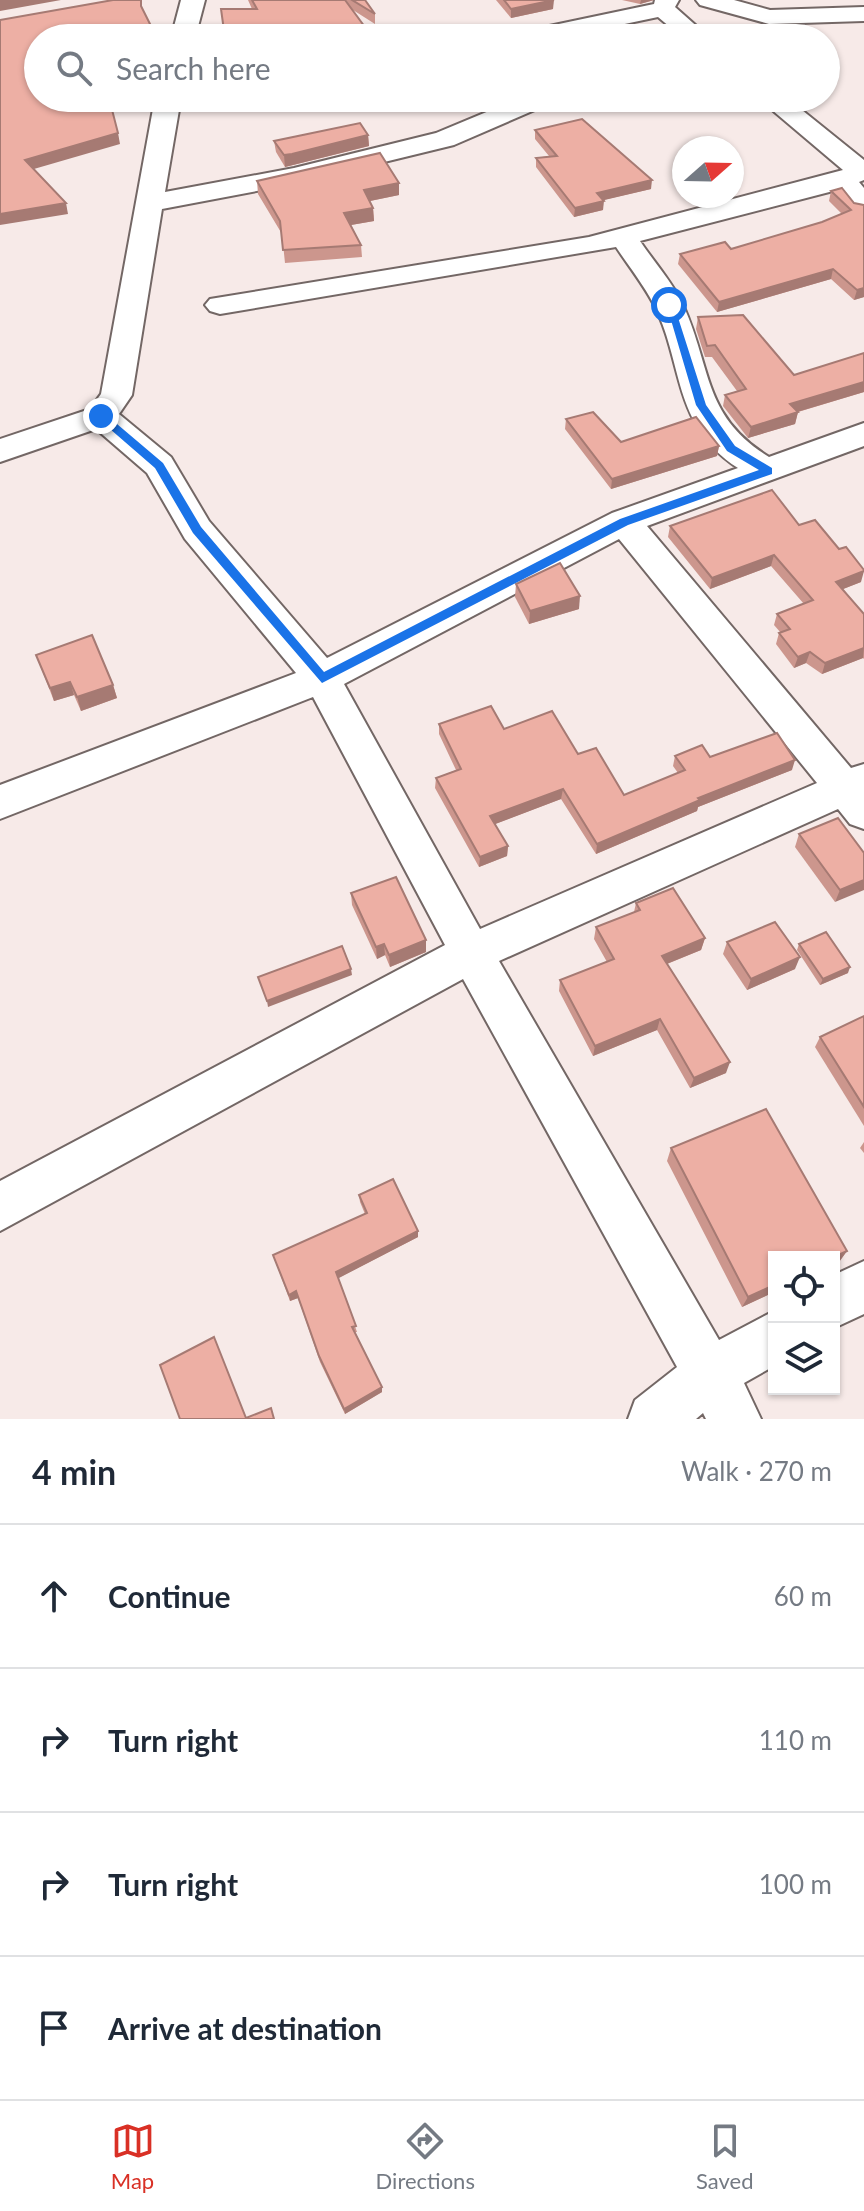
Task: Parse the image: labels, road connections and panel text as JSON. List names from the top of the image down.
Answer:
{
  "north": "right",
  "page": {
    "search": "Search here",
    "heading": ["4 min", "Walk · 270 m"],
    "list": [
      ["Continue", "60 m"],
      ["Turn right", "110 m"],
      ["Turn right", "100 m"],
      "Arrive at destination"
    ],
    "nav": ["Map", "Directions", "Saved"]
  }
}
